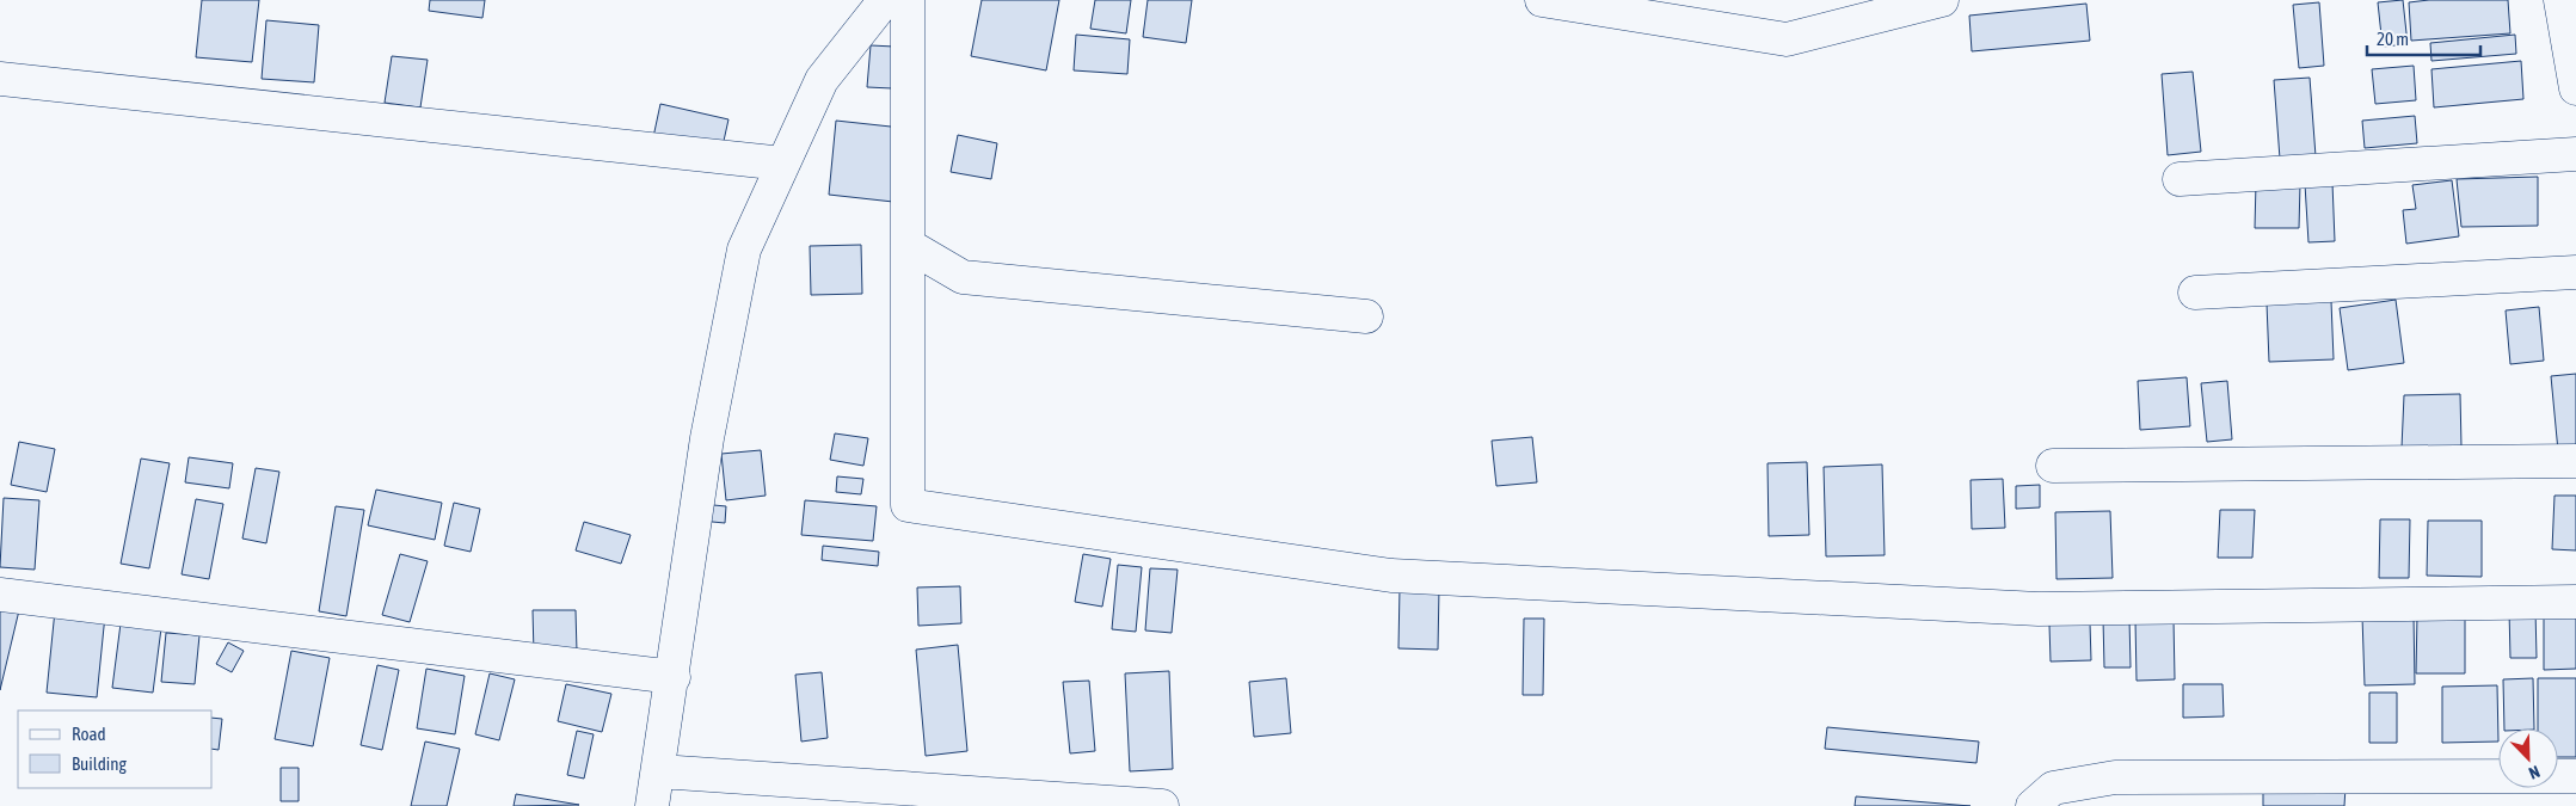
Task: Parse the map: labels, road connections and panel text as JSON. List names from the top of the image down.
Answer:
{
  "legend": ["Road", "Building"],
  "scale_bar": "20 m",
  "north": "bottom right"
}
